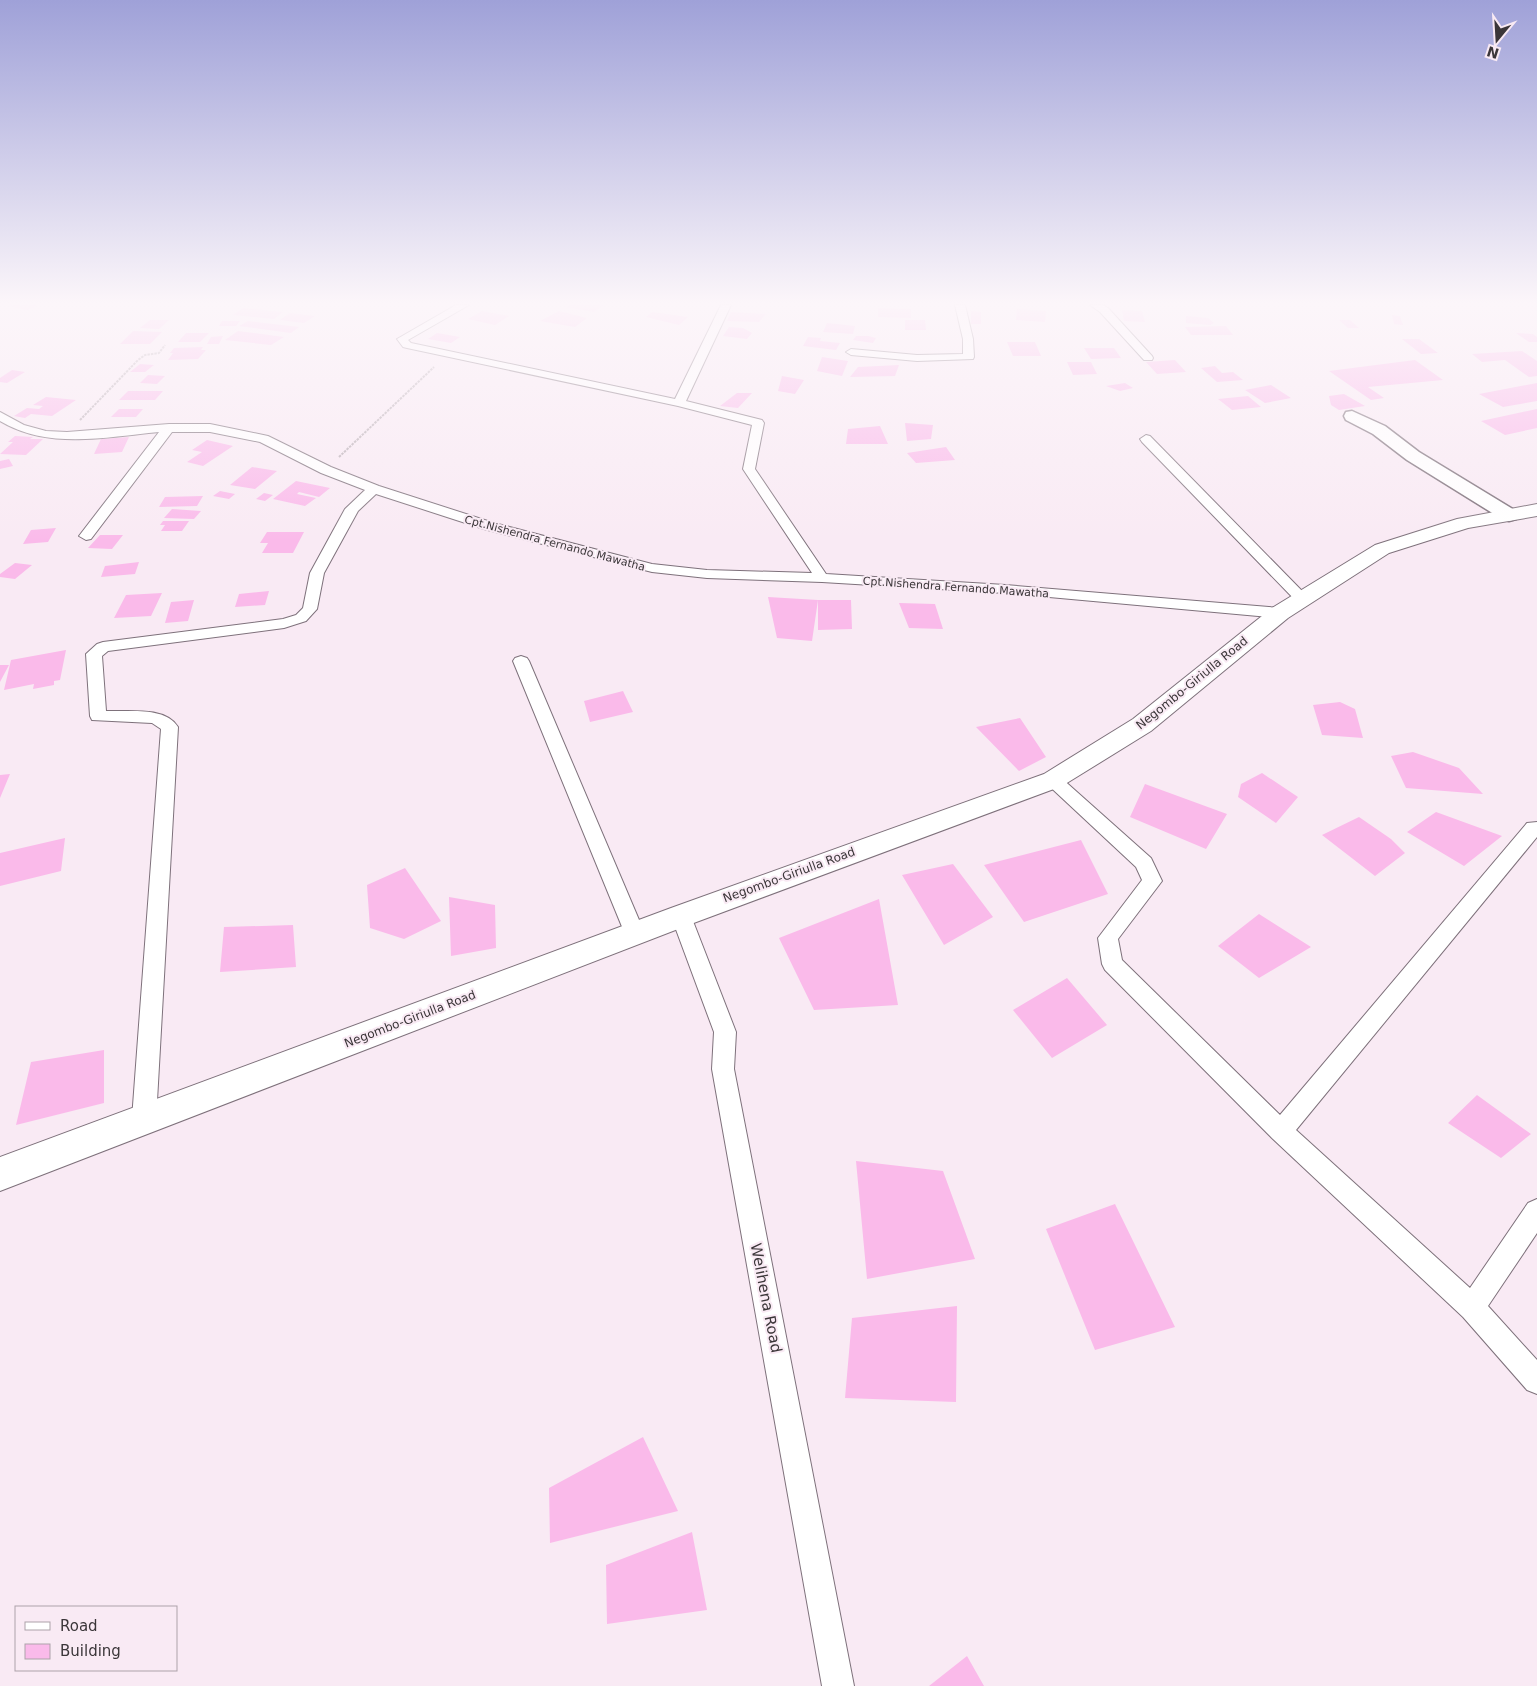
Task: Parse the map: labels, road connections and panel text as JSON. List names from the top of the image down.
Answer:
{
  "streets": {
    "main road": ["Negombo-Giriulla Road"],
    "street": ["Cpt.Nishendra Fernando Mawatha", "Welihena Road"]
  },
  "crossings": [
    ["Cpt.Nishendra Fernando Mawatha", "Negombo-Giriulla Road"],
    ["Negombo-Giriulla Road", "Welihena Road"]
  ],
  "legend": ["Road", "Building"],
  "north": "bottom"
}
